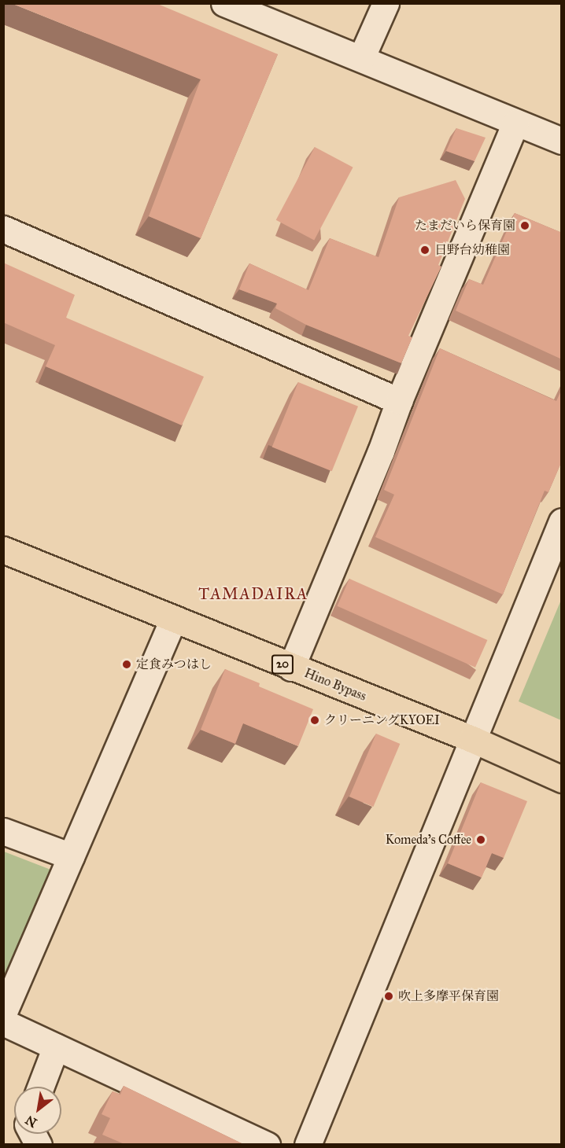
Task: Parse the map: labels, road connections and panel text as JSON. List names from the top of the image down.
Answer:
{
  "streets": {
    "highway": ["20", "Hino Bypass"]
  },
  "districts": ["TAMADAIRA"],
  "places": [
    "たまだいら保育園",
    "日野台幼稚園",
    "定食みつはし",
    "クリーニングKYOEI",
    "Komeda's Coffee",
    "吹上多摩平保育園"
  ],
  "north": "bottom left"
}
